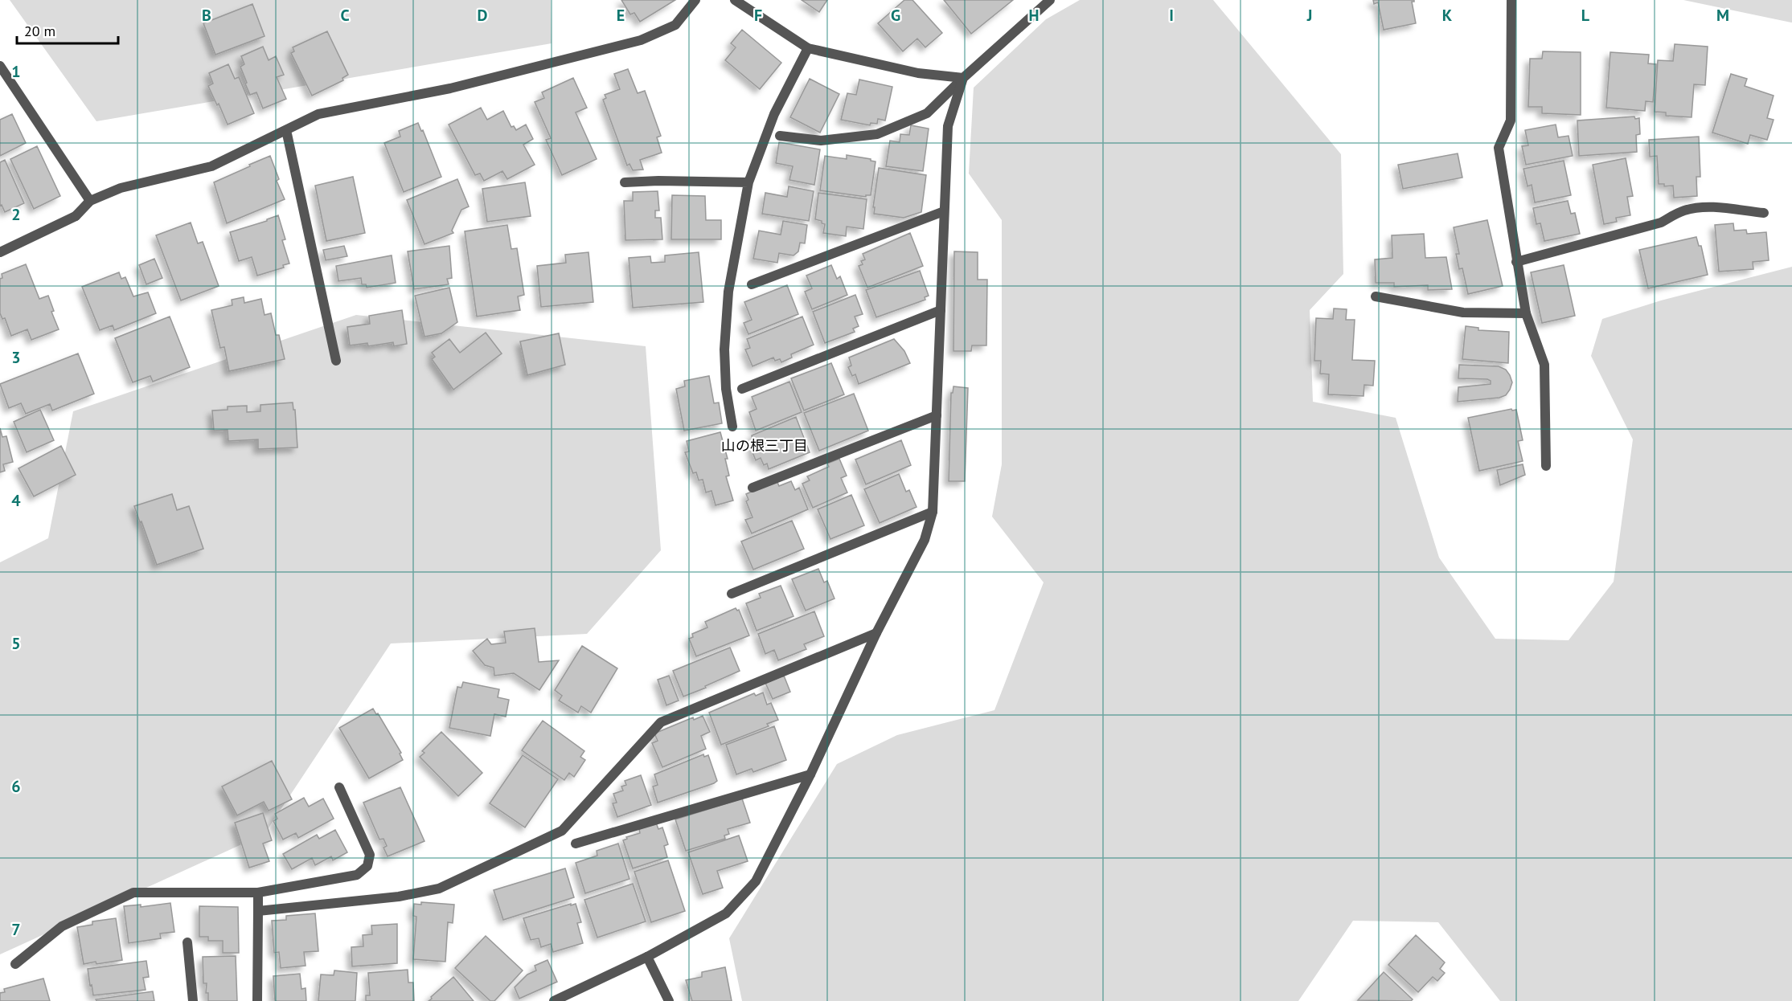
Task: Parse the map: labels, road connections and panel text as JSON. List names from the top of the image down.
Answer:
{
  "districts": ["山の根三丁目"],
  "scale_bar": "20 m",
  "grid": {
    "columns": [
      "B",
      "C",
      "D",
      "E",
      "F",
      "G",
      "H",
      "I",
      "J",
      "K",
      "L",
      "M"
    ],
    "rows": [
      "1",
      "2",
      "3",
      "4",
      "5",
      "6",
      "7"
    ]
  }
}
